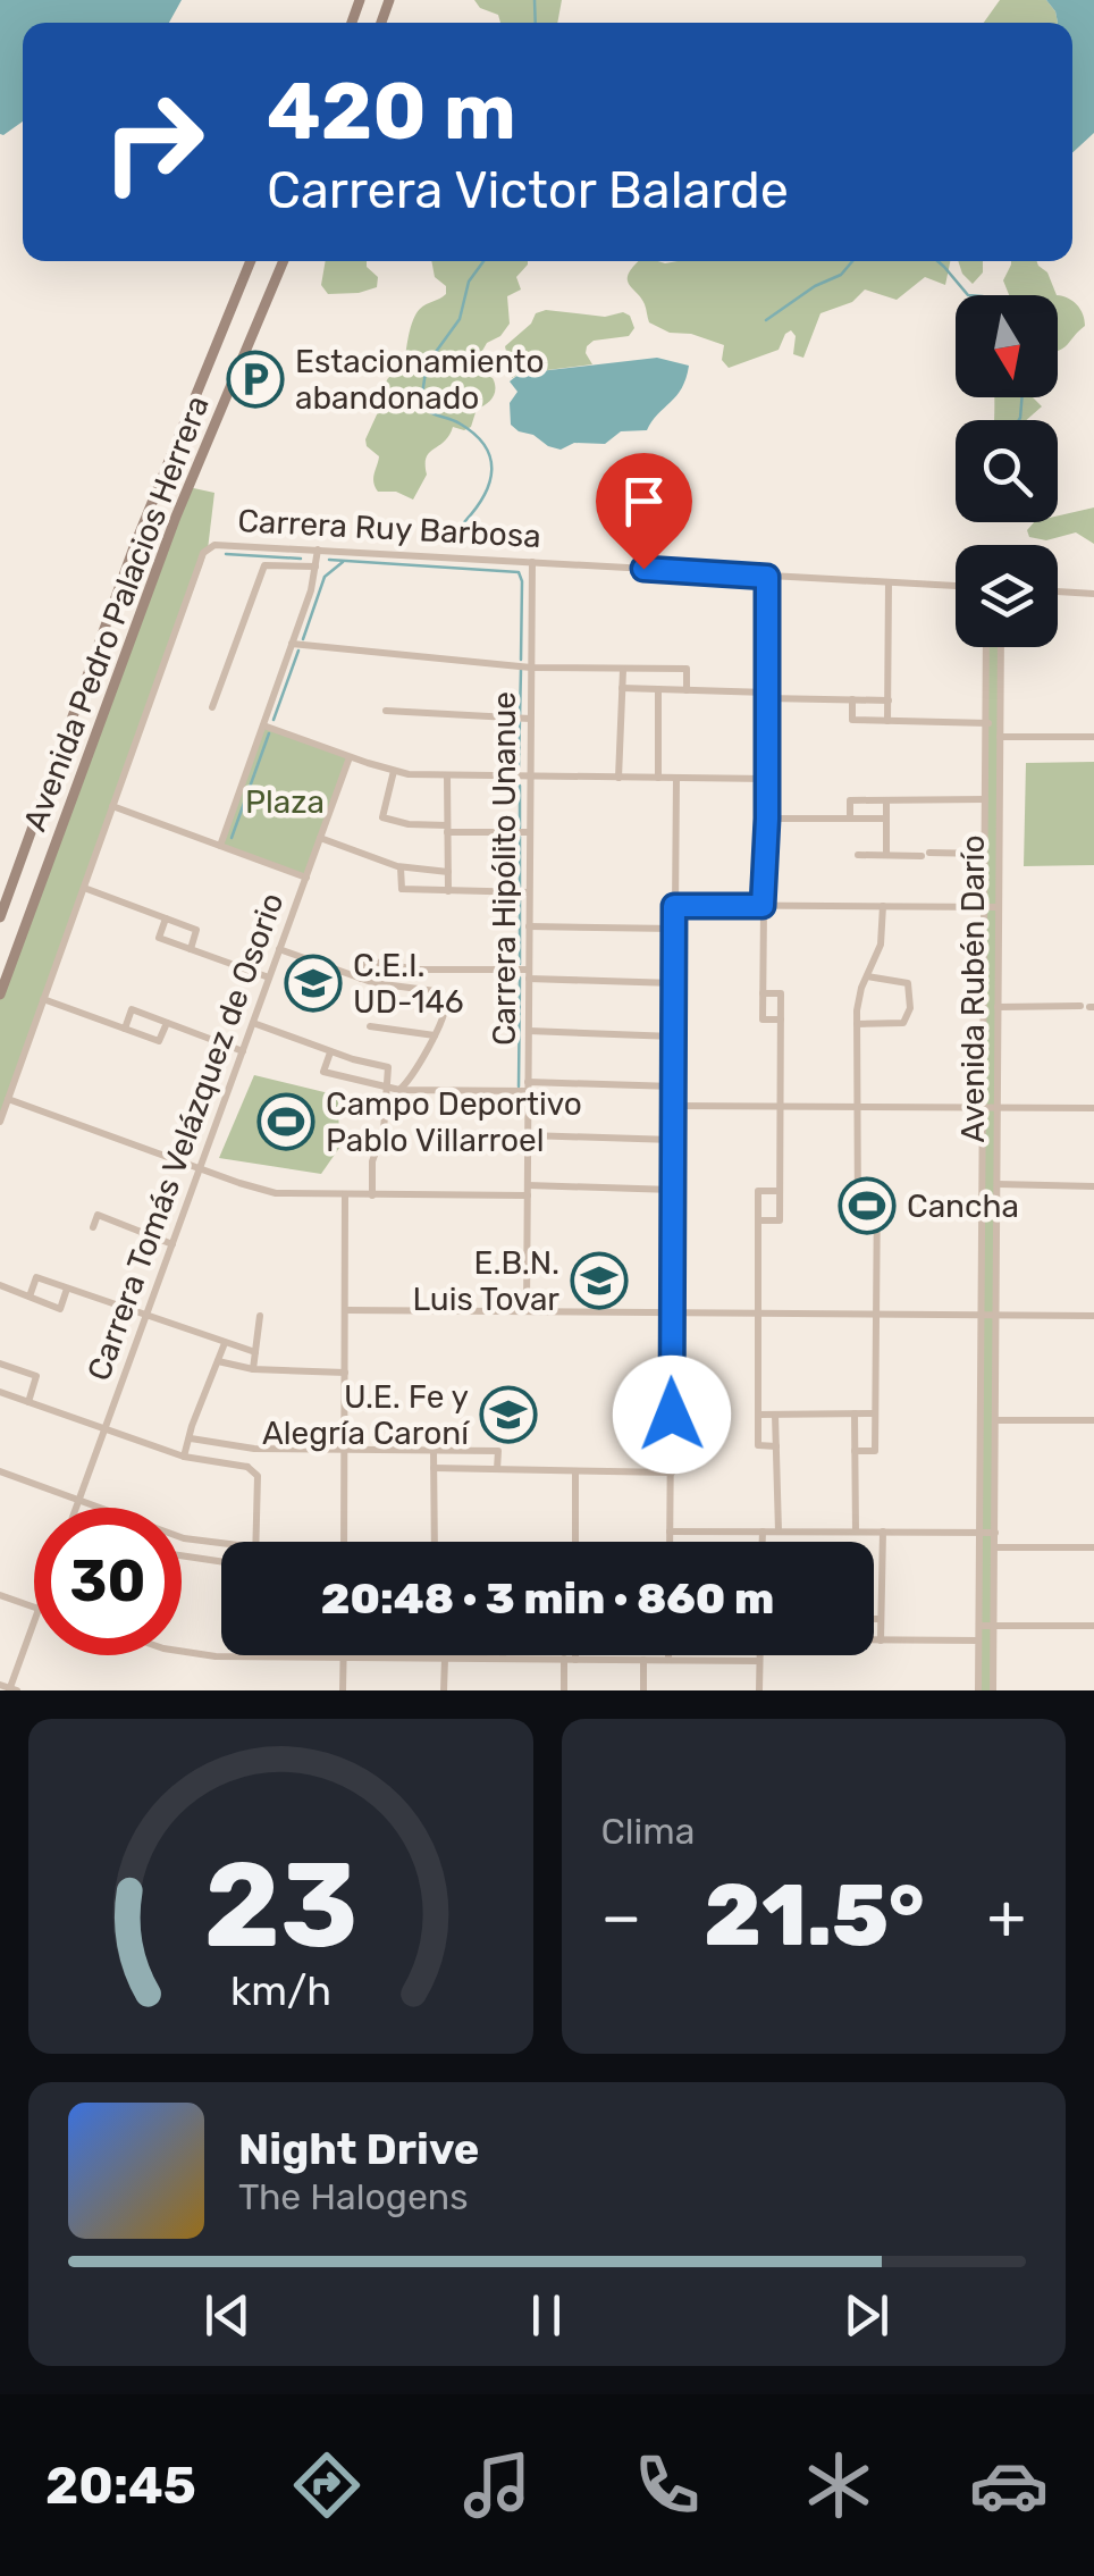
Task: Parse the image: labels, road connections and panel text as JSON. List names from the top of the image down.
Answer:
{
  "streets": {
    "main road": ["Avenida Pedro Palacios Herrera"],
    "street": [
      "Carrera Ruy Barbosa",
      "Carrera Hipólito Unanue",
      "Avenida Rubén Darío",
      "Carrera Tomás Velázquez de Osorio"
    ]
  },
  "crossings": [
    ["Carrera Ruy Barbosa", "Carrera Hipólito Unanue"]
  ],
  "parks": ["Plaza"],
  "places": {
    "parking": ["Estacionamiento abandonado"],
    "school or university": ["C.E.I. UD-146", "E.B.N. Luis Tovar", "U.E. Fe y Alegría Caroní"],
    "sports": ["Campo Deportivo Pablo Villarroel", "Cancha"]
  },
  "north": "bottom",
  "page": {
    "turn": ["420 m", "Carrera Victor Balarde"],
    "limit": "30",
    "trip": "20:48 · 3 min · 860 m",
    "tile": "Clima",
    "heat": ["−", "21.5°", "+"],
    "song": ["Night Drive", "The Halogens"],
    "tabs": "20:45",
    "gauge": ["23", "km/h"]
  }
}
